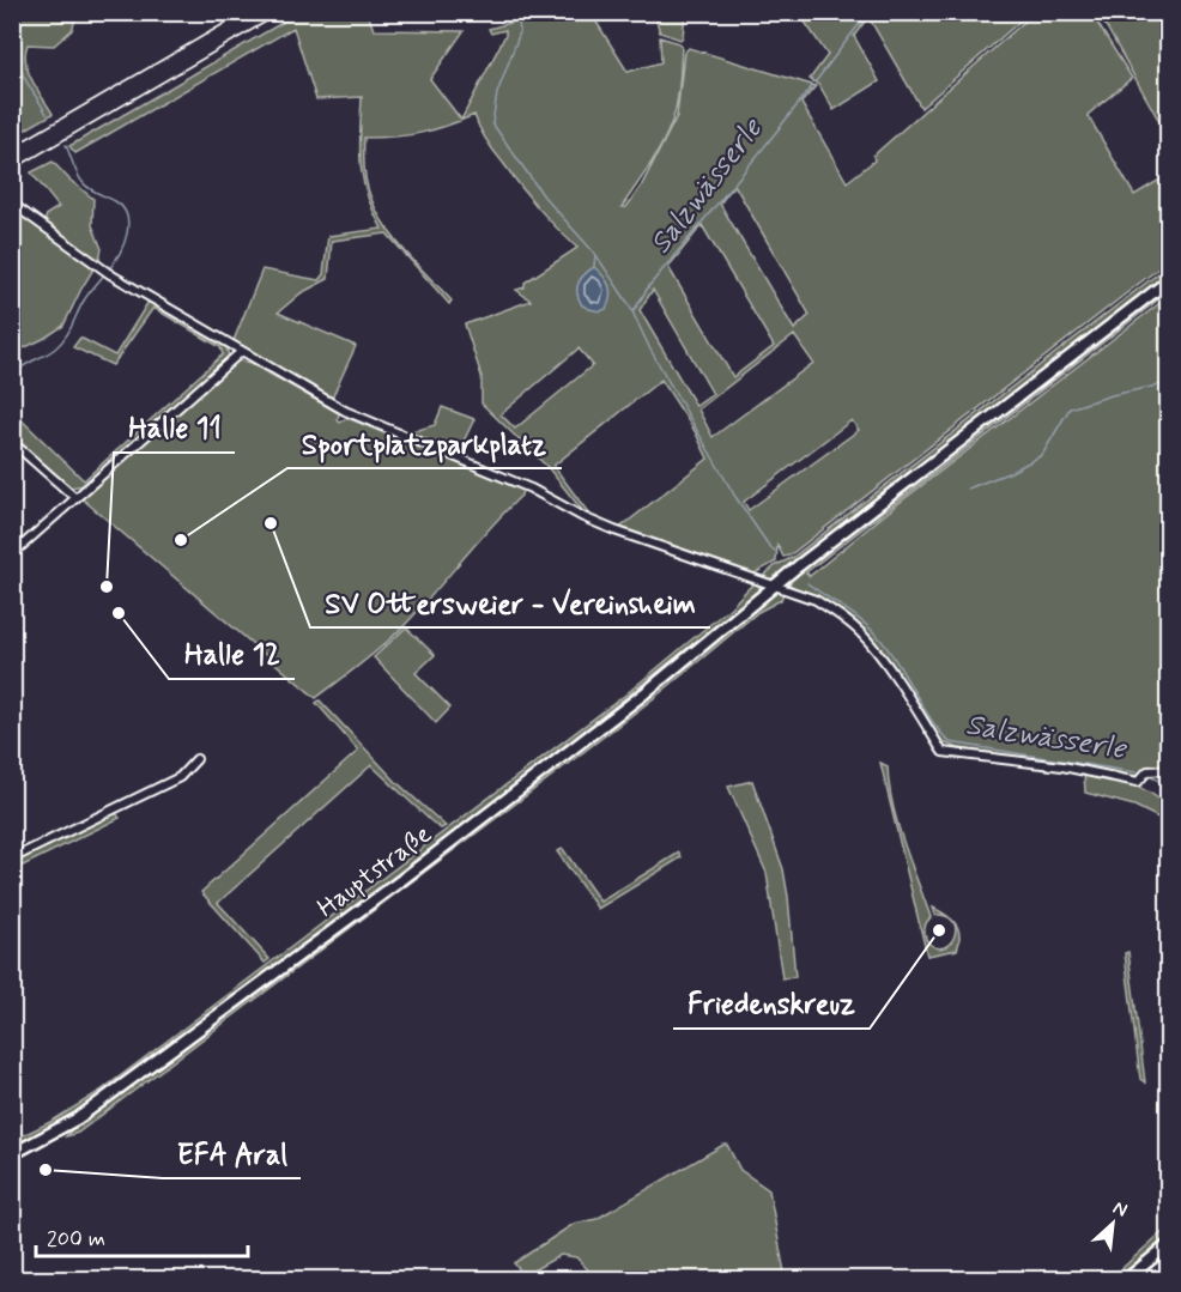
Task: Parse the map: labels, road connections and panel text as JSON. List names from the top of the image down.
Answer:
{
  "streets": {
    "street": ["Hauptstraße"]
  },
  "water": ["Salzwässerle"],
  "places": [
    "SV Ottersweier - Vereinsheim",
    "Sportplatzparkplatz",
    "Halle 11",
    "Halle 12",
    "Friedenskreuz",
    "EFA Aral"
  ],
  "scale_bar": "200 m",
  "north": "top right"
}
